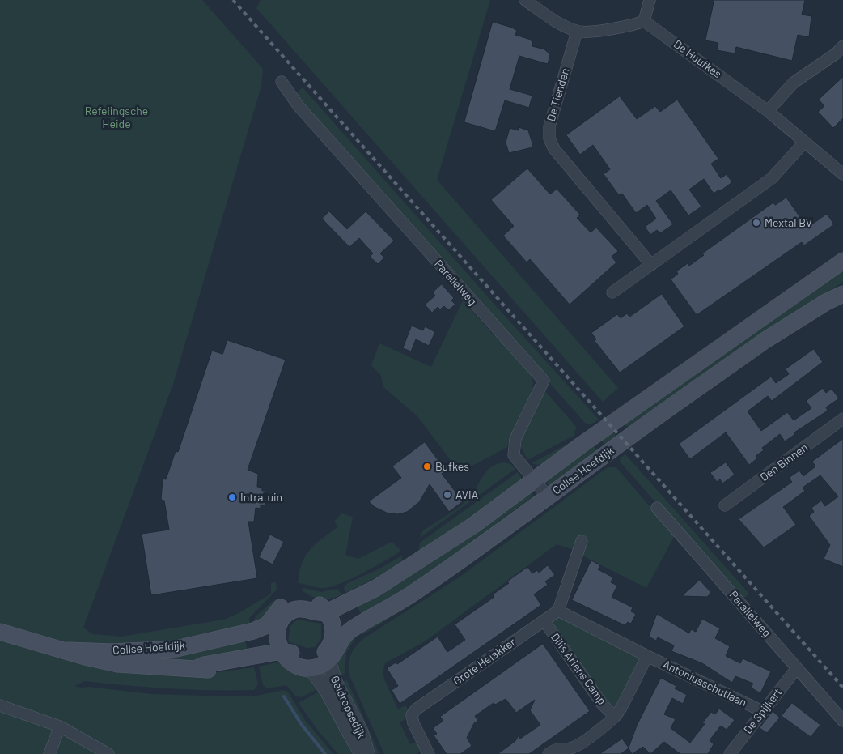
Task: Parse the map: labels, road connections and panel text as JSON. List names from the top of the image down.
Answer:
{
  "streets": {
    "main road": ["Collse Hoefdijk"],
    "street": [
      "De Huufkes",
      "De Tienden",
      "Parallelweg",
      "Den Binnen",
      "Grote Heiakker",
      "Dilis Ariens Camp",
      "Antoniusschutlaan",
      "Geldropsedijk",
      "De Spijkert"
    ]
  },
  "crossings": [
    ["Parallelweg", "Collse Hoefdijk"],
    ["Parallelweg", "De Spijkert"],
    ["Collse Hoefdijk", "Geldropsedijk"],
    ["Grote Heiakker", "Dilis Ariens Camp"],
    ["Dilis Ariens Camp", "Antoniusschutlaan"],
    ["Antoniusschutlaan", "De Spijkert"]
  ],
  "parks": ["Refelingsche Heide"],
  "places": [
    "Mextal BV",
    "Bufkes",
    "AVIA",
    "Intratuin"
  ]
}
